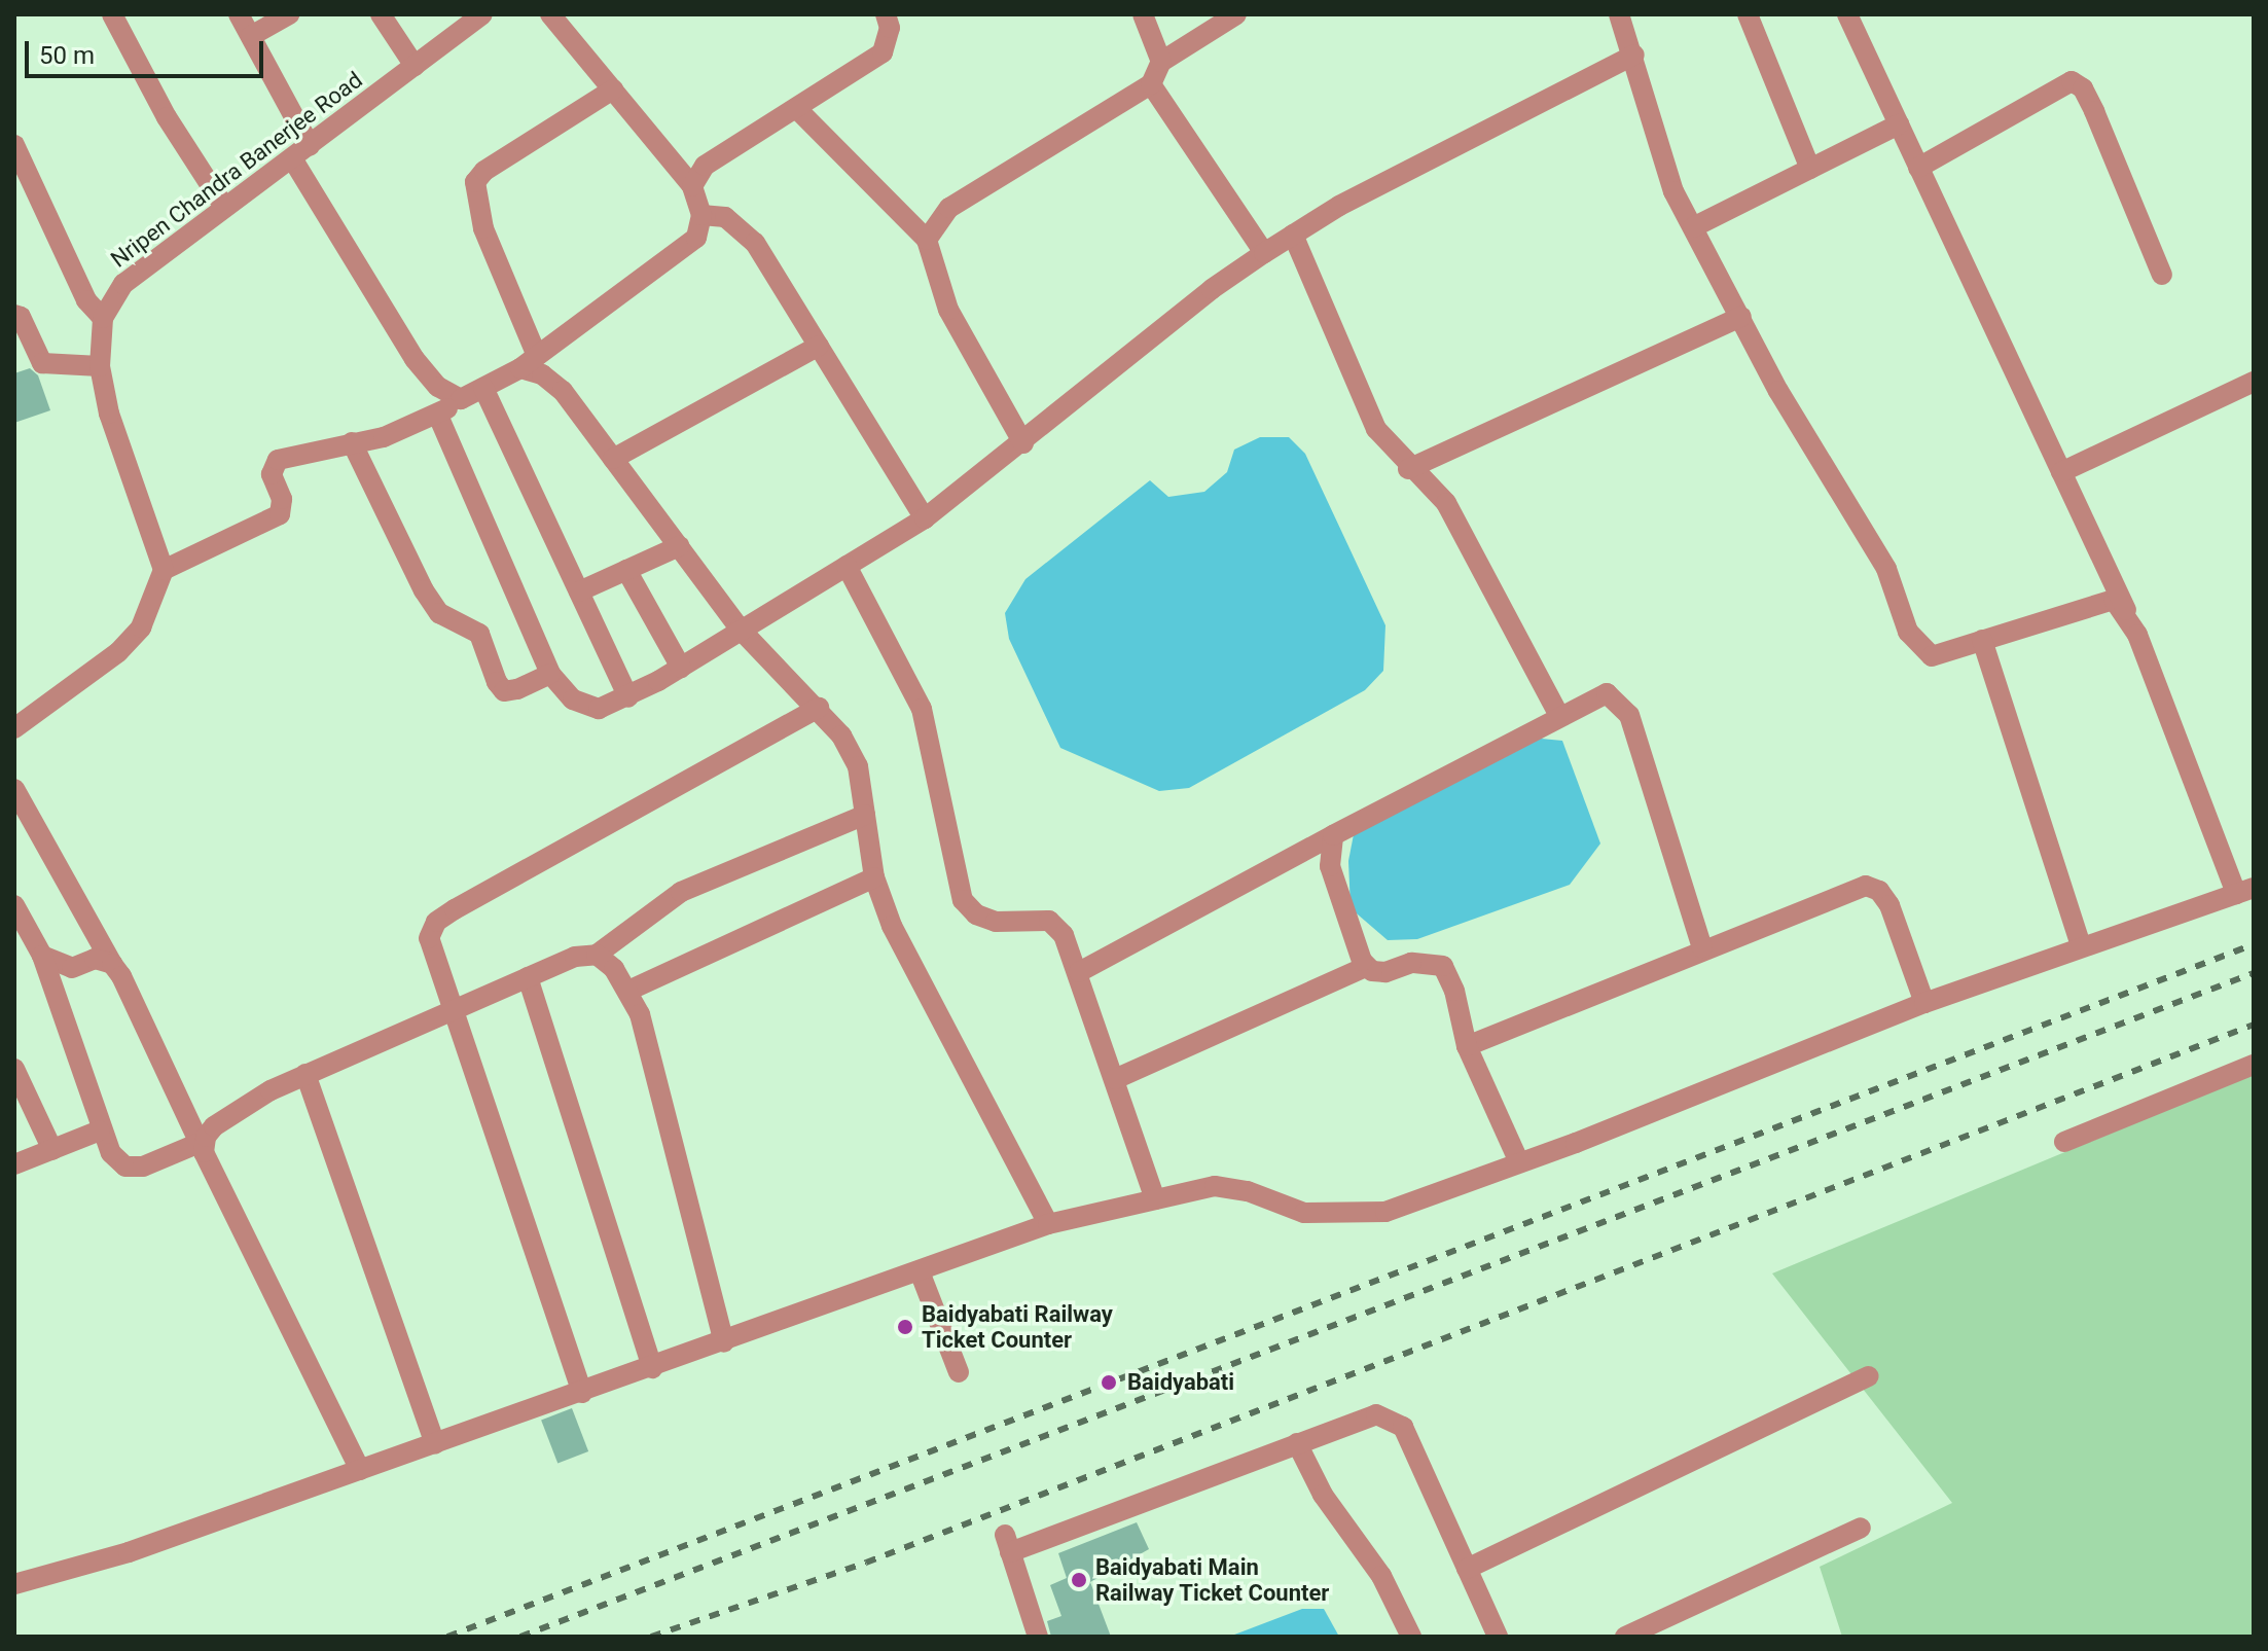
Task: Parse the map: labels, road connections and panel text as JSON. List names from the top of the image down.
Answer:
{
  "streets": {
    "street": ["Nripen Chandra Banerjee Road"]
  },
  "places": ["Baidyabati Railway Ticket Counter", "Baidyabati", "Baidyabati Main Railway Ticket Counter"],
  "scale_bar": "50 m"
}
